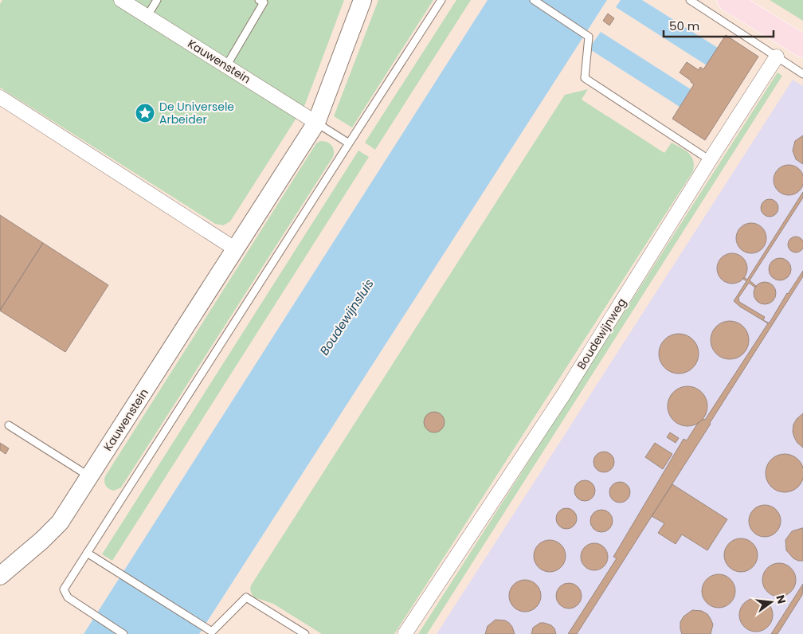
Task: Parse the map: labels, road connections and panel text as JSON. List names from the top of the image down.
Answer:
{
  "streets": {
    "street": ["Kauwenstein", "Boudewijnweg"]
  },
  "water": ["Boudewijnsluis"],
  "places": {
    "place": ["De Universele Arbeider"]
  },
  "scale_bar": "50 m",
  "north": "right"
}
